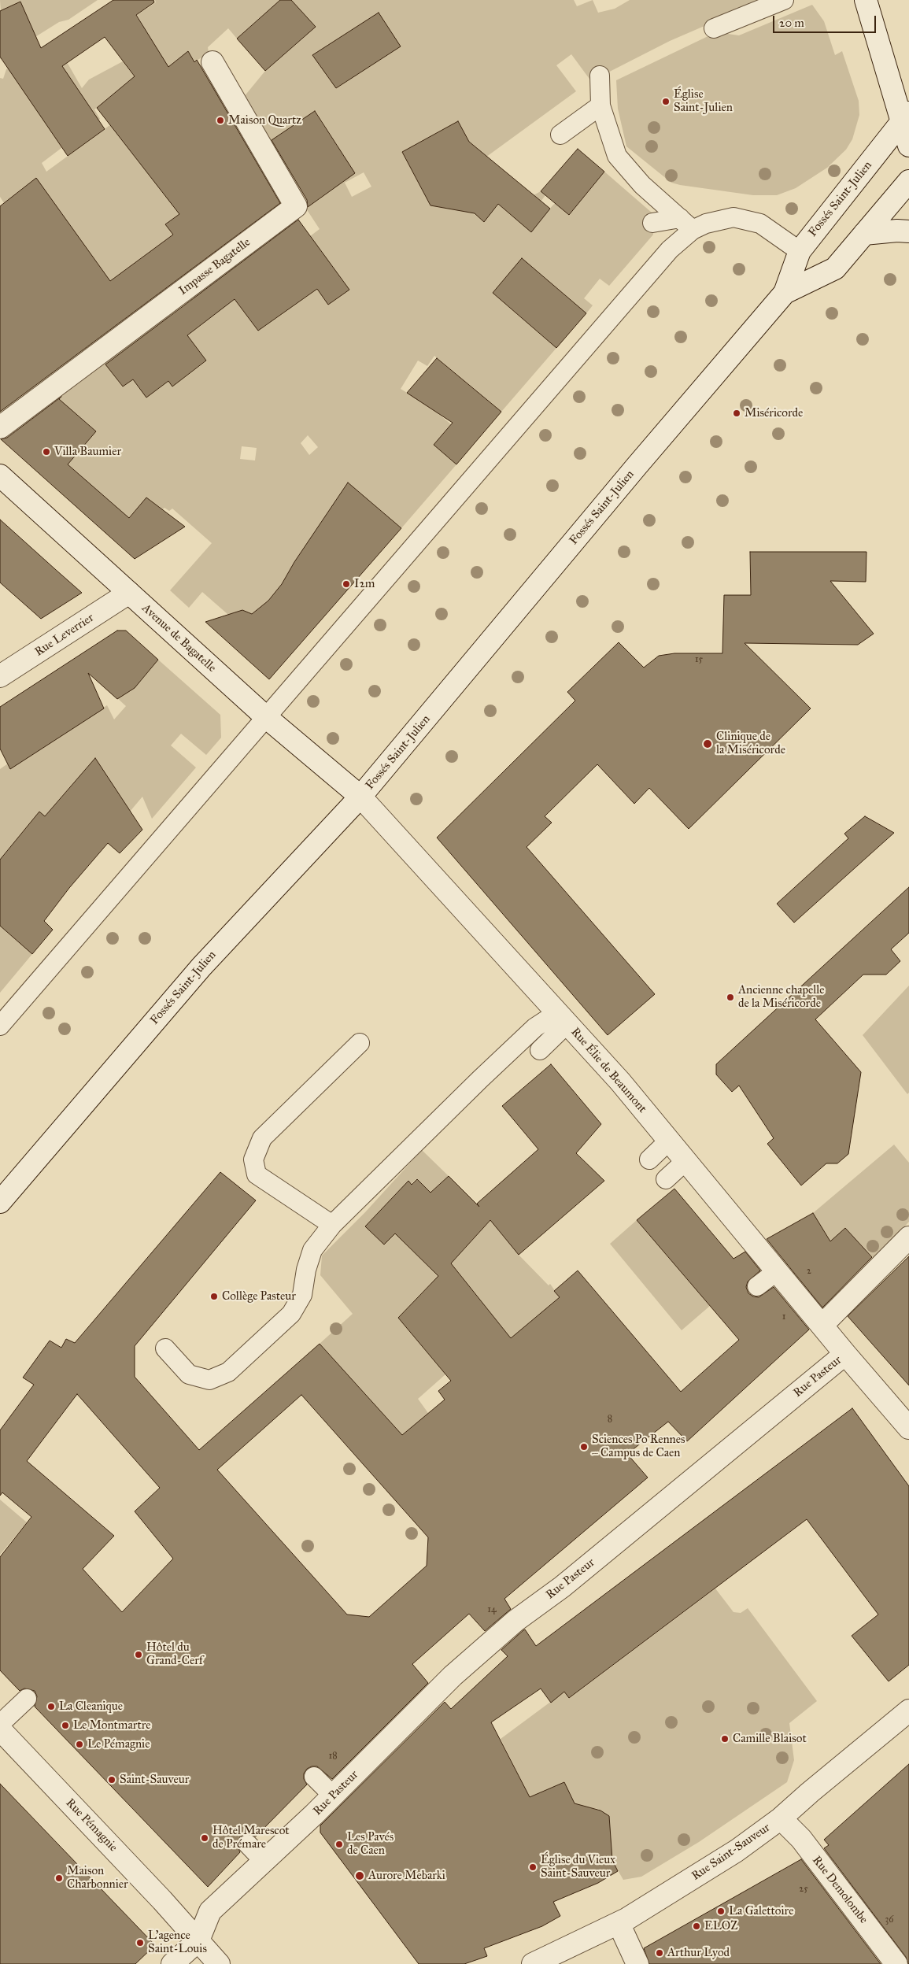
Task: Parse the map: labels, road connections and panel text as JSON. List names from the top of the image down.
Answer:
{
  "streets": {
    "street": [
      "Fossés Saint-Julien",
      "Impasse Bagatelle",
      "Rue Leverrier",
      "Avenue de Bagatelle",
      "Rue Élie de Beaumont",
      "Rue Pasteur",
      "Rue Pémagnie",
      "Rue Saint-Sauveur",
      "Rue Demolombe"
    ]
  },
  "crossings": [
    ["Fossés Saint-Julien", "Avenue de Bagatelle"],
    ["Fossés Saint-Julien", "Rue Élie de Beaumont"],
    ["Rue Leverrier", "Avenue de Bagatelle"],
    ["Avenue de Bagatelle", "Rue Élie de Beaumont"],
    ["Rue Élie de Beaumont", "Rue Pasteur"],
    ["Rue Pasteur", "Rue Pémagnie"],
    ["Rue Saint-Sauveur", "Rue Demolombe"]
  ],
  "places": [
    "Église Saint-Julien",
    "Maison Quartz",
    "Miséricorde",
    "Villa Baumier",
    "I2m",
    "Clinique de la Miséricorde",
    "Ancienne chapelle de la Miséricorde",
    "Collège Pasteur",
    "Sciences Po Rennes – Campus de Caen",
    "Hôtel du Grand-Cerf",
    "La Cleanique",
    "Le Montmartre",
    "Camille Blaisot",
    "Le Pémagnie",
    "Saint-Sauveur",
    "Hôtel Marescot de Prémare",
    "Les Pavés de Caen",
    "Église du Vieux Saint-Sauveur",
    "Aurore Mebarki",
    "Maison Charbonnier",
    "La Galettoire",
    "ELOZ",
    "L'agence Saint-Louis",
    "Arthur Lyod"
  ],
  "house_numbers": [
    "15",
    "2",
    "1",
    "8",
    "14",
    "18",
    "25",
    "36"
  ],
  "scale_bar": "20 m"
}
